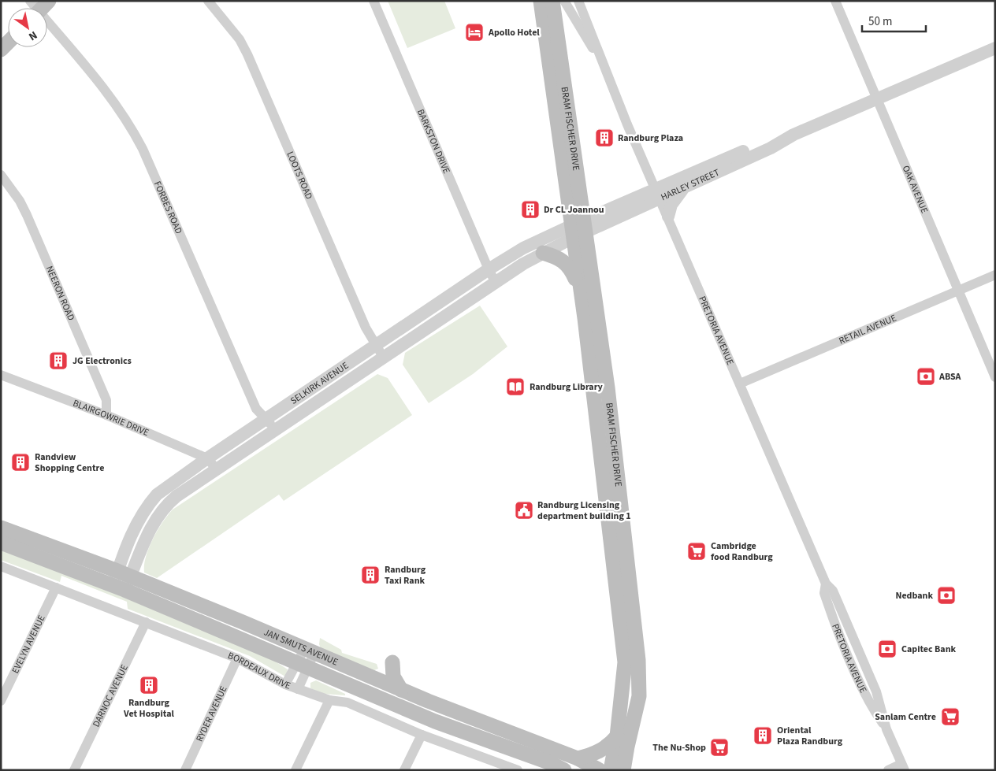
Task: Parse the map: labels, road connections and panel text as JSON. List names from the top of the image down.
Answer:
{
  "streets": {
    "main road": ["BRAM FISCHER DRIVE", "JAN SMUTS AVENUE"],
    "street": [
      "BARKSTON DRIVE",
      "LOOTS ROAD",
      "HARLEY STREET",
      "OAK AVENUE",
      "FORBES ROAD",
      "NEERON ROAD",
      "RETAIL AVENUE",
      "PRETORIA AVENUE",
      "SELKIRK AVENUE",
      "BLAIRGOWRIE DRIVE",
      "EVELYN AVENUE",
      "BORDEAUX DRIVE",
      "DARNOC AVENUE",
      "RYDER AVENUE"
    ]
  },
  "crossings": [
    ["BRAM FISCHER DRIVE", "HARLEY STREET"],
    ["BRAM FISCHER DRIVE", "SELKIRK AVENUE"],
    ["BARKSTON DRIVE", "SELKIRK AVENUE"],
    ["LOOTS ROAD", "SELKIRK AVENUE"],
    ["HARLEY STREET", "OAK AVENUE"],
    ["HARLEY STREET", "PRETORIA AVENUE"],
    ["HARLEY STREET", "SELKIRK AVENUE"],
    ["OAK AVENUE", "RETAIL AVENUE"],
    ["FORBES ROAD", "SELKIRK AVENUE"],
    ["NEERON ROAD", "BLAIRGOWRIE DRIVE"],
    ["RETAIL AVENUE", "PRETORIA AVENUE"],
    ["SELKIRK AVENUE", "BLAIRGOWRIE DRIVE"],
    ["SELKIRK AVENUE", "JAN SMUTS AVENUE"],
    ["EVELYN AVENUE", "BORDEAUX DRIVE"],
    ["BORDEAUX DRIVE", "DARNOC AVENUE"],
    ["BORDEAUX DRIVE", "RYDER AVENUE"]
  ],
  "places": {
    "hotel": ["Apollo Hotel"],
    "building": [
      "Randburg Plaza",
      "Dr CL Joannou",
      "JG Electronics",
      "Randview Shopping Centre",
      "Randburg Taxi Rank",
      "Randburg Vet Hospital",
      "Oriental Plaza Randburg"
    ],
    "bank": ["ABSA", "Nedbank", "Capitec Bank"],
    "library": ["Randburg Library"],
    "public building": ["Randburg Licensing department building 1"],
    "supermarket": ["Cambridge food Randburg", "Sanlam Centre", "The Nu-Shop"]
  },
  "scale_bar": "50 m",
  "north": "bottom right"
}
